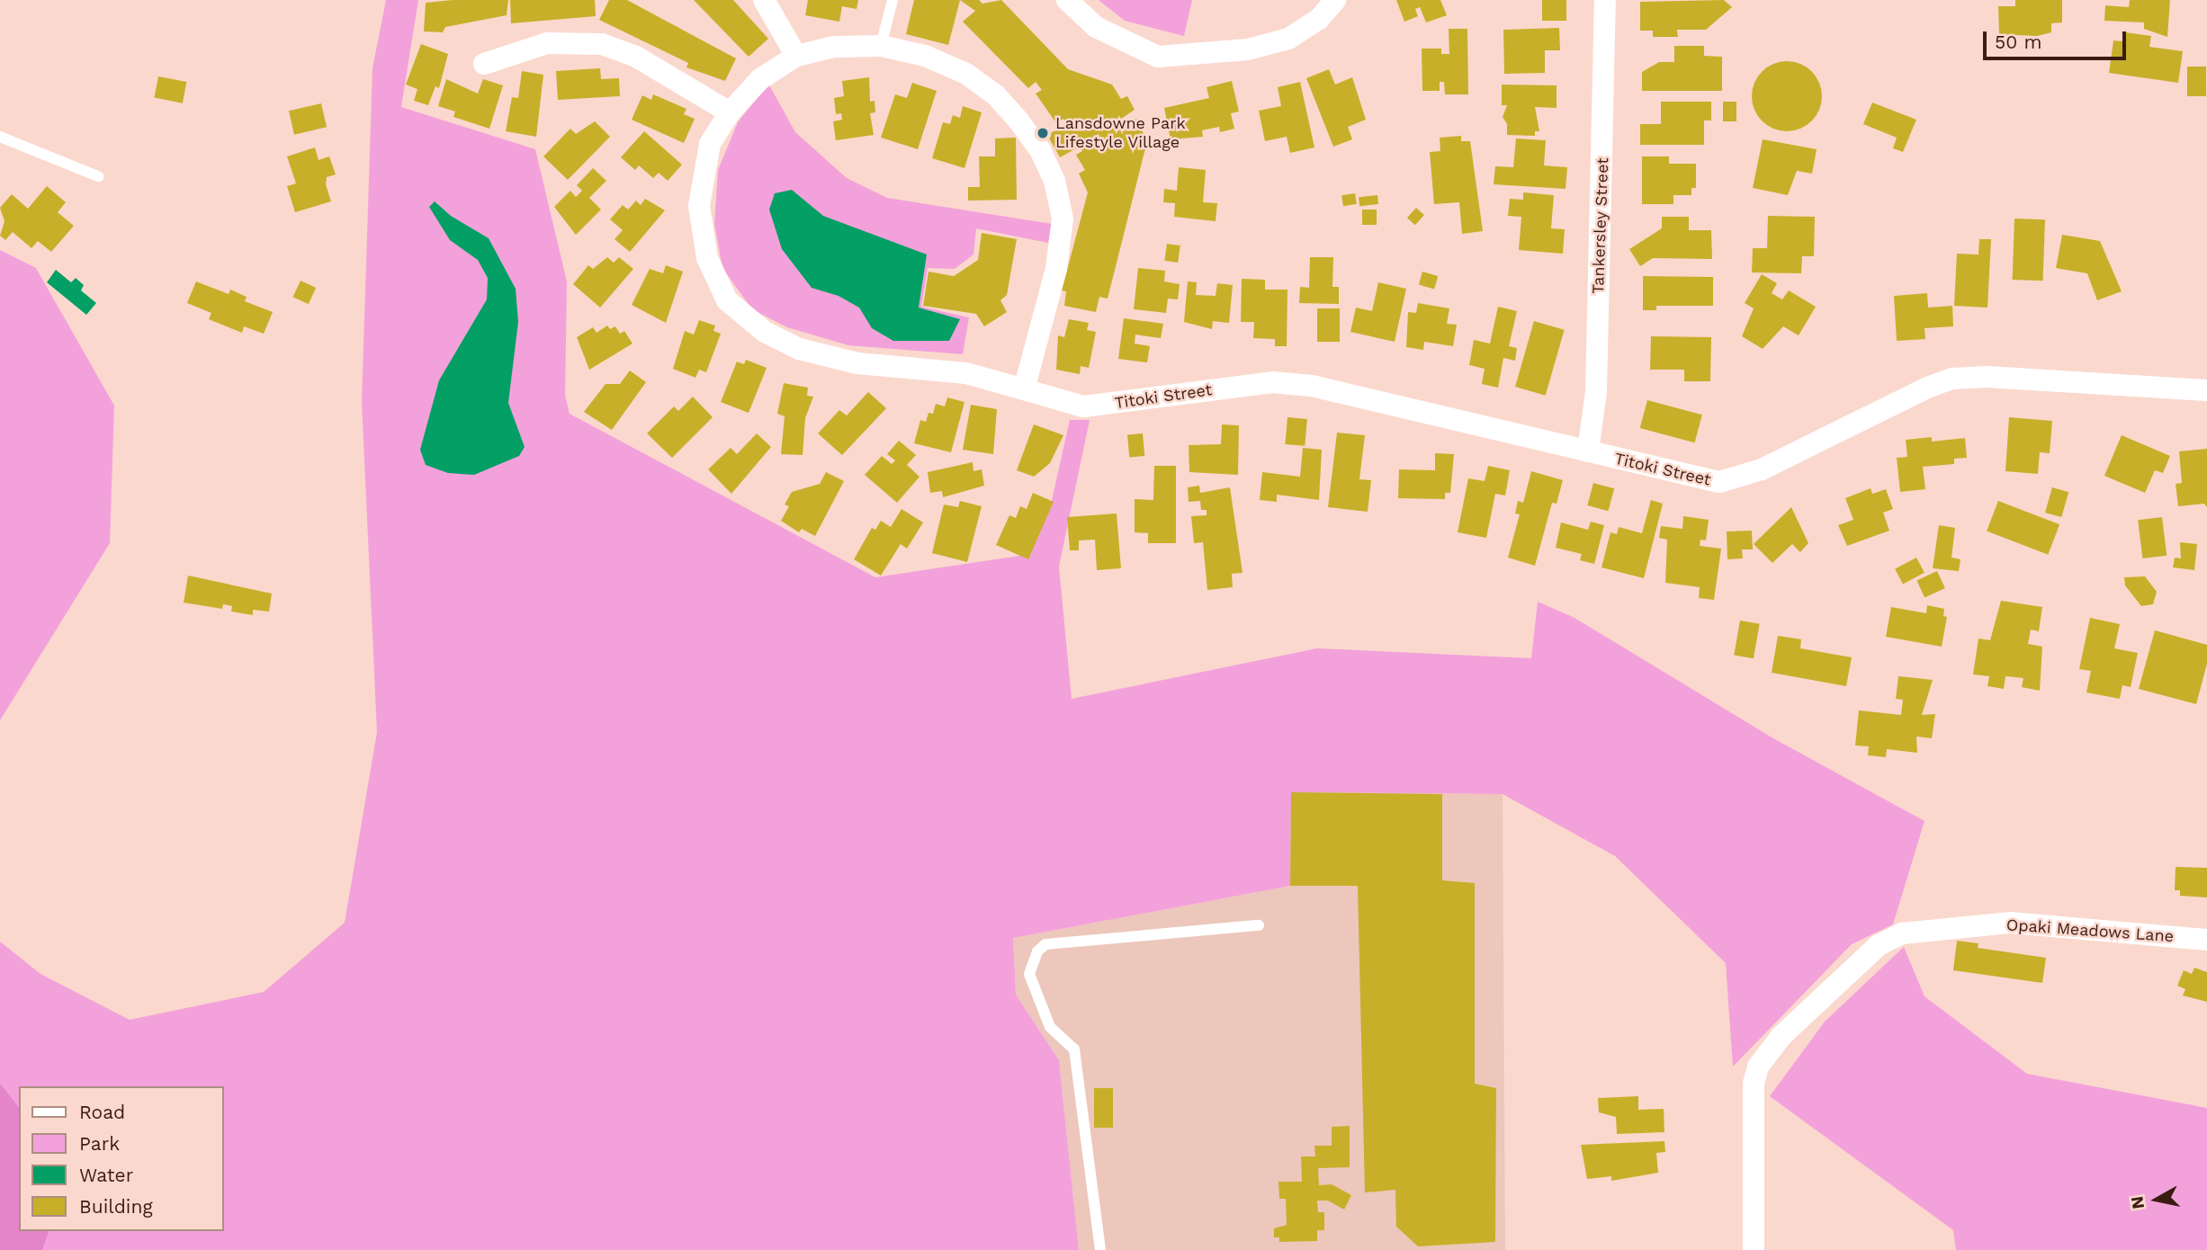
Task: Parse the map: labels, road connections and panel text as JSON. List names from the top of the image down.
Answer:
{
  "streets": {
    "street": ["Tankersley Street", "Titoki Street", "Opaki Meadows Lane"]
  },
  "crossings": [
    ["Tankersley Street", "Titoki Street"]
  ],
  "places": ["Lansdowne Park Lifestyle Village"],
  "legend": [
    "Road",
    "Park",
    "Water",
    "Building"
  ],
  "scale_bar": "50 m",
  "north": "left"
}
